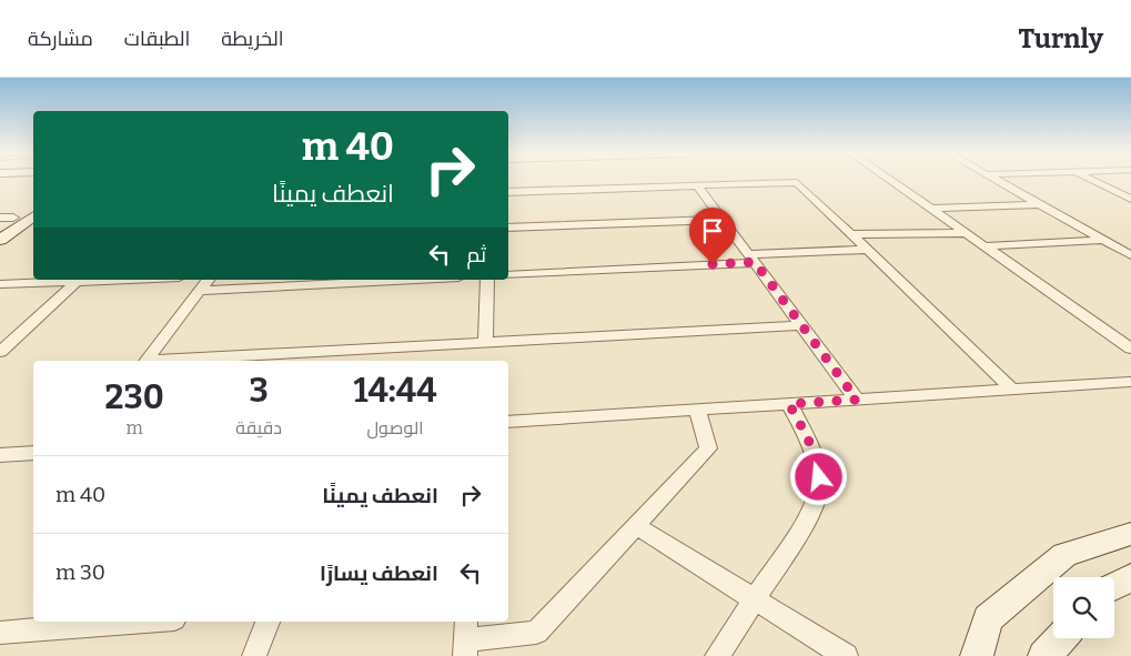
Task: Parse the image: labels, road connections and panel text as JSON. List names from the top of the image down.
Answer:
{
  "page": {
    "header": "Turnly",
    "nav": ["الخريطة", "الطبقات", "مشاركة"],
    "turn": ["40 m", "انعطف يمينًا"],
    "then": "ثم",
    "eta": [
      "14:44",
      "الوصول",
      "3",
      "دقيقة",
      "230",
      "m"
    ],
    "list": [
      {
        "name": "انعطف يمينًا",
        "value": "40 m"
      },
      {
        "name": "انعطف يسارًا",
        "value": "30 m"
      }
    ]
  }
}
